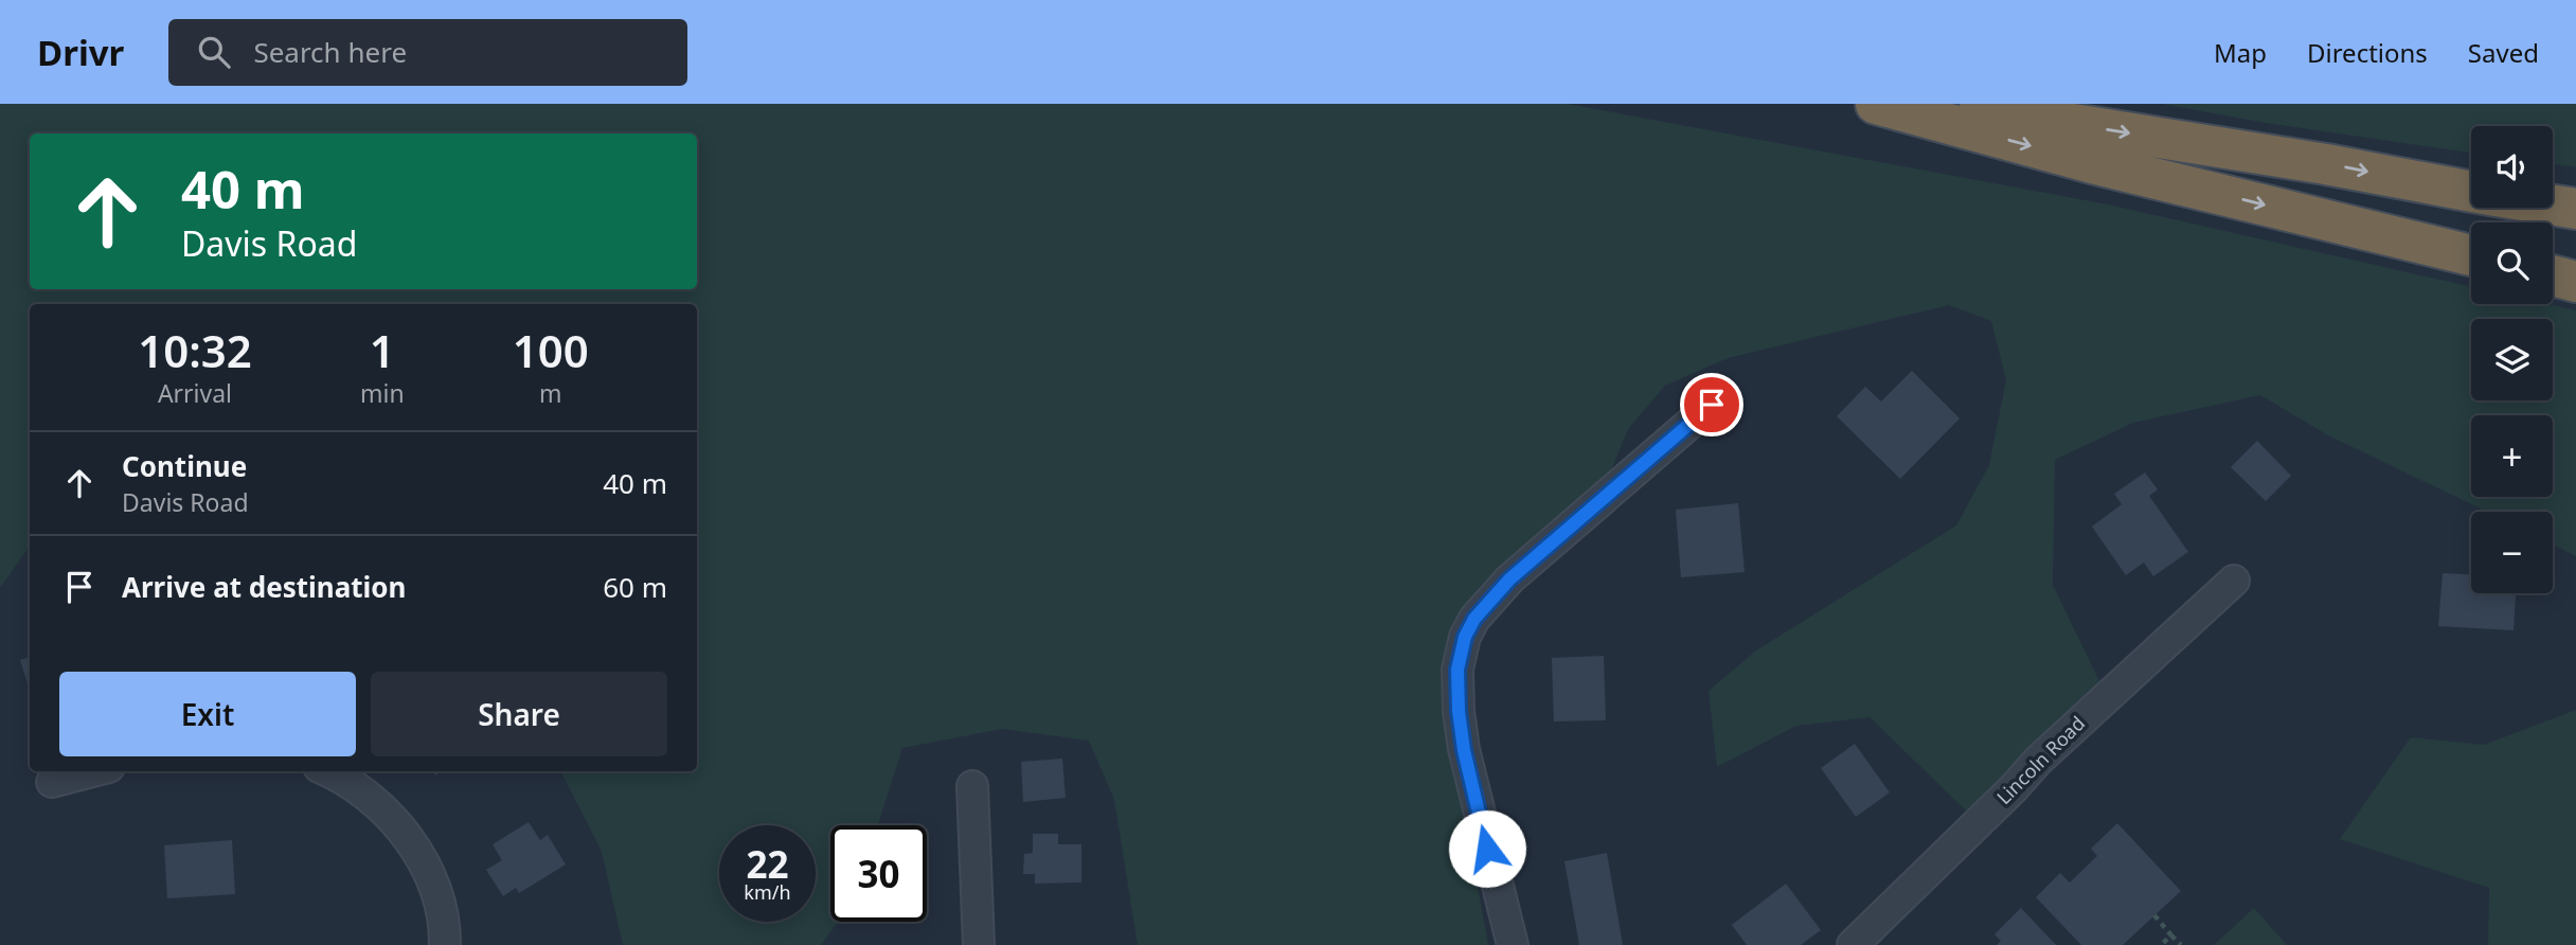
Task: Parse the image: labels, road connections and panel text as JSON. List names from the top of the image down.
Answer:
{
  "streets": {
    "street": ["Lincoln Road"]
  },
  "page": {
    "header": "Drivr",
    "search": "Search here",
    "nav": ["Map", "Directions", "Saved"],
    "map_buttons": ["+", "−"],
    "turn": ["40 m", "Davis Road"],
    "eta": [
      "10:32",
      "Arrival",
      "1",
      "min",
      "100",
      "m"
    ],
    "list": [
      {
        "name": "Continue",
        "note": "Davis Road",
        "value": "40 m"
      },
      {
        "name": "Arrive at destination",
        "value": "60 m"
      }
    ],
    "buttons": ["Exit", "Share"],
    "speed": "22 km/h",
    "limit": "30"
  }
}
